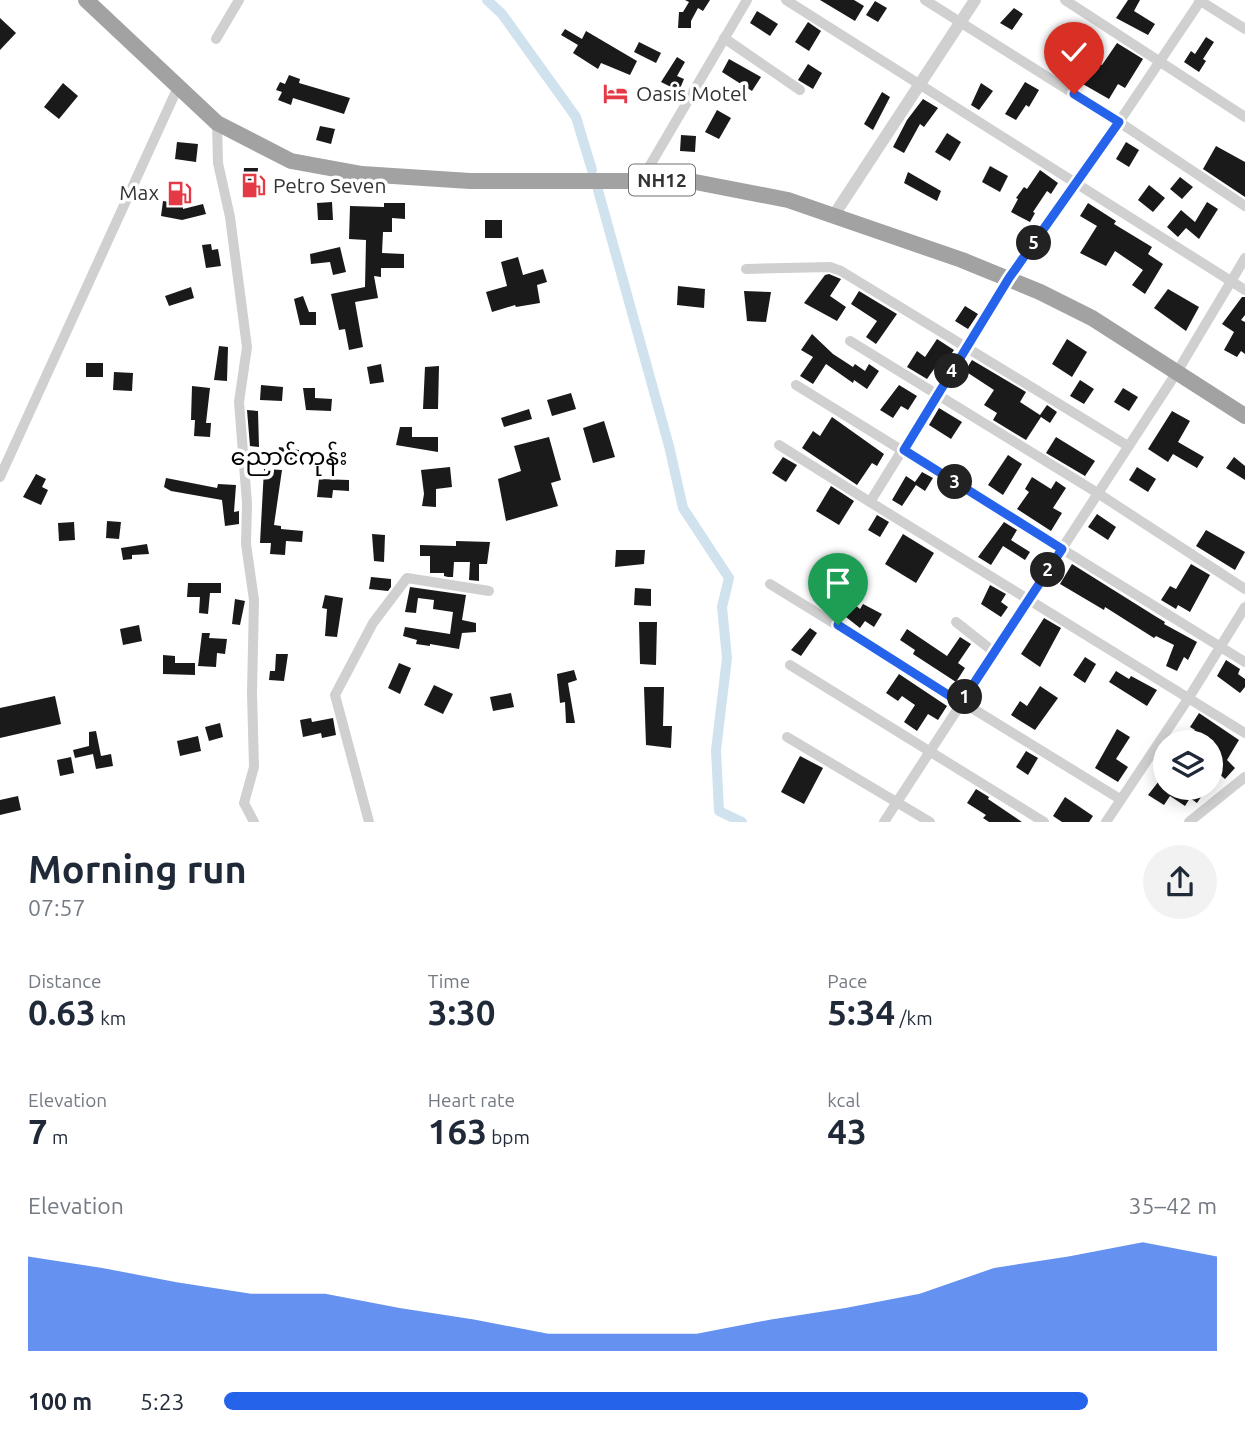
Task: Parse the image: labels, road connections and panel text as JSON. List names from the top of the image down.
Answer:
{
  "streets": {
    "highway": ["NH12"]
  },
  "districts": ["ညောင်ကုန်း"],
  "places": {
    "hotel": ["Oasis Motel"],
    "fuel station": ["Petro Seven", "Max"]
  },
  "page": {
    "pins": [
      "5",
      "4",
      "3",
      "2",
      "1"
    ],
    "heading": ["Morning run", "07:57"],
    "stats": [
      ["Distance", "0.63 km"],
      ["Time", "3:30"],
      ["Pace", "5:34 /km"],
      ["Elevation", "7 m"],
      ["Heart rate", "163 bpm"],
      ["kcal", "43"]
    ],
    "chart": ["Elevation", "35–42 m"],
    "list": [
      {
        "name": "100 m",
        "note": "5:23"
      }
    ]
  }
}
